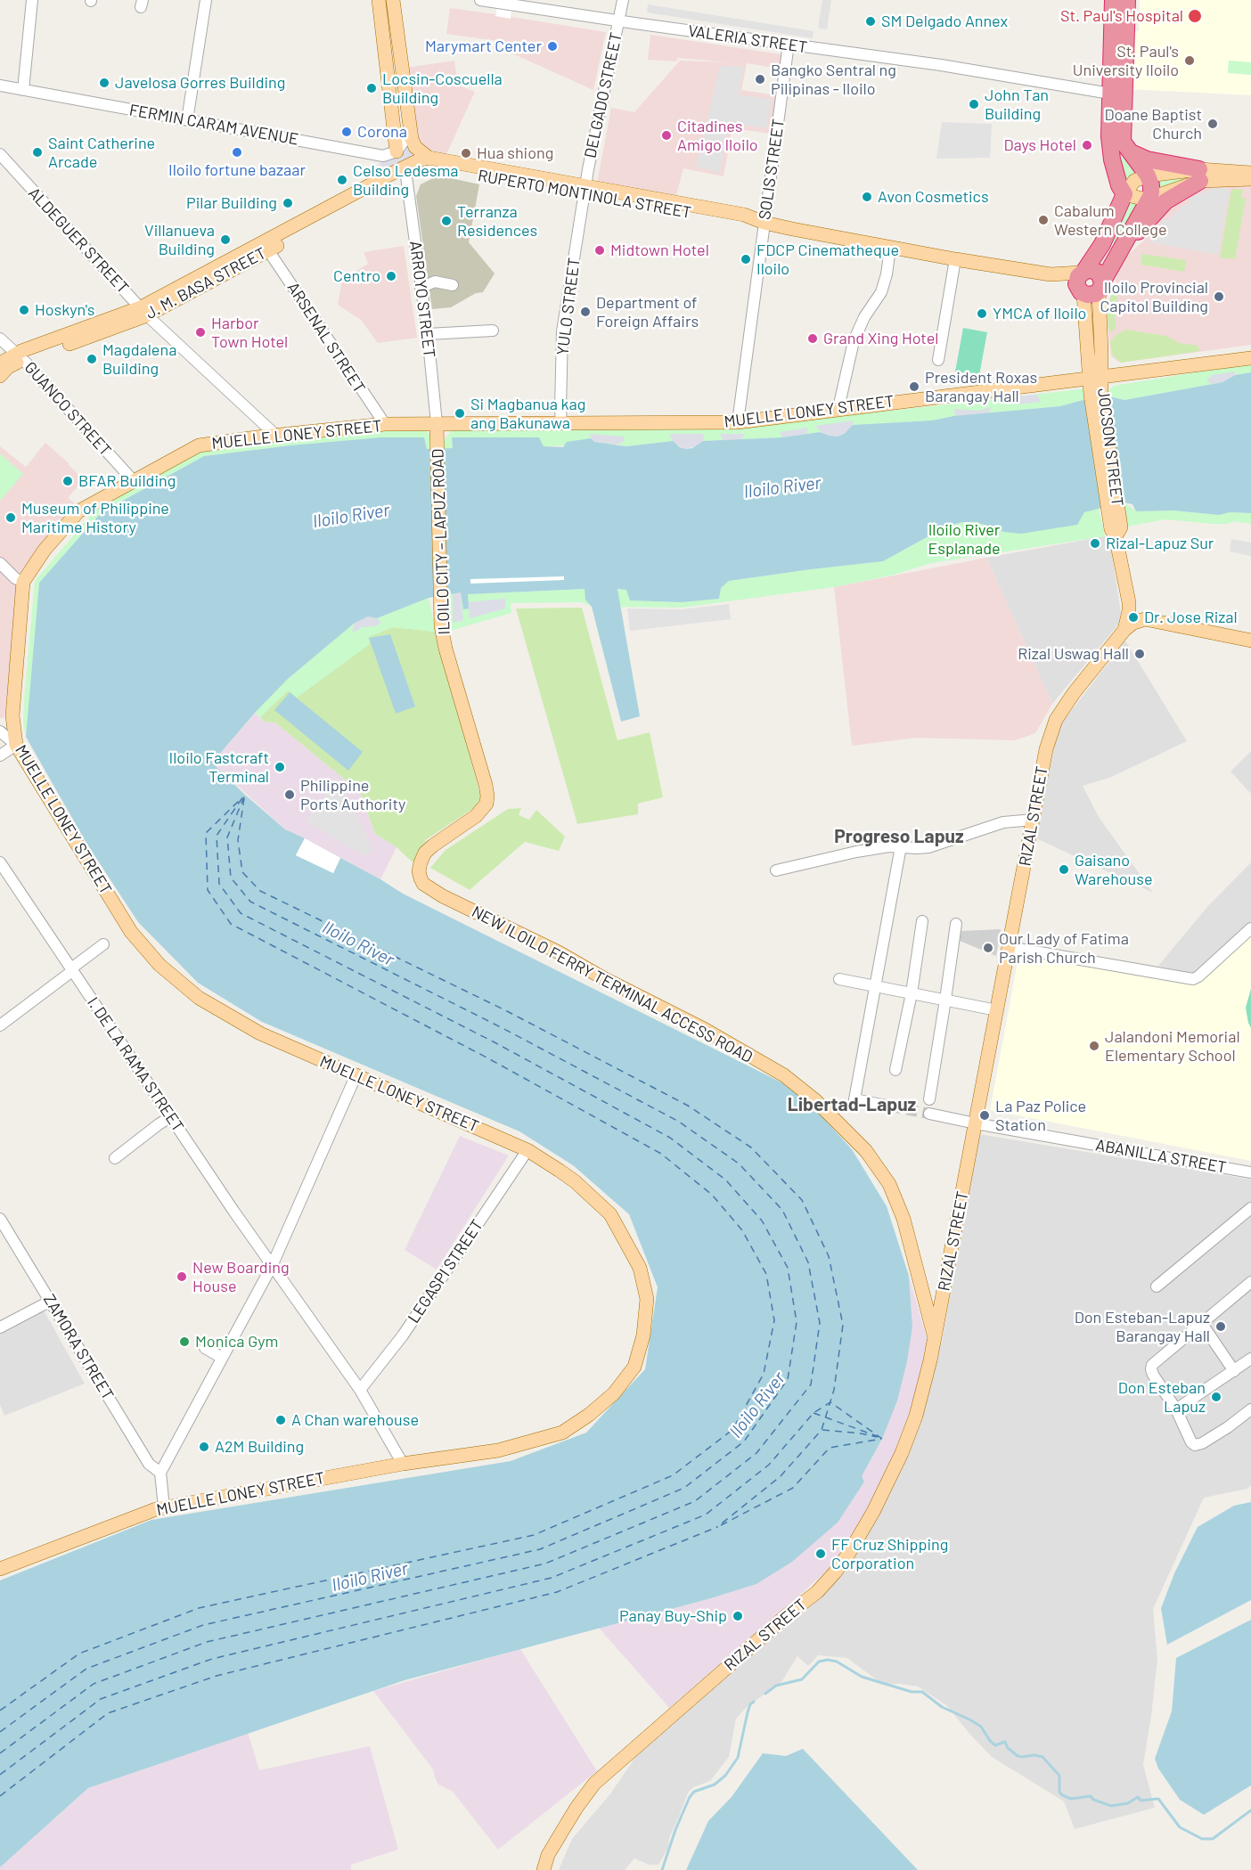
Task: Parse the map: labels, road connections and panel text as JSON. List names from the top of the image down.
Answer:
{
  "streets": {
    "main road": [
      "RUPERTO MONTINOLA STREET",
      "J. M. BASA STREET",
      "MUELLE LONEY STREET",
      "JOCSON STREET",
      "ILOILO CITY – LAPUZ ROAD",
      "RIZAL STREET",
      "NEW ILOILO FERRY TERMINAL ACCESS ROAD"
    ],
    "street": [
      "VALERIA STREET",
      "DELGADO STREET",
      "FERMIN CARAM AVENUE",
      "SOLIS STREET",
      "ALDEGUER STREET",
      "ARROYO STREET",
      "YULO STREET",
      "ARSENAL STREET",
      "GUANCO STREET",
      "I. DE LA RAMA STREET",
      "ABANILLA STREET",
      "LEGASPI STREET",
      "ZAMORA STREET"
    ]
  },
  "crossings": [
    ["VALERIA STREET", "DELGADO STREET"],
    ["VALERIA STREET", "SOLIS STREET"],
    ["DELGADO STREET", "RUPERTO MONTINOLA STREET"],
    ["DELGADO STREET", "YULO STREET"],
    ["SOLIS STREET", "RUPERTO MONTINOLA STREET"],
    ["SOLIS STREET", "MUELLE LONEY STREET"],
    ["RUPERTO MONTINOLA STREET", "J. M. BASA STREET"],
    ["RUPERTO MONTINOLA STREET", "ARROYO STREET"],
    ["RUPERTO MONTINOLA STREET", "YULO STREET"],
    ["RUPERTO MONTINOLA STREET", "JOCSON STREET"],
    ["ALDEGUER STREET", "J. M. BASA STREET"],
    ["ALDEGUER STREET", "MUELLE LONEY STREET"],
    ["J. M. BASA STREET", "ARROYO STREET"],
    ["J. M. BASA STREET", "ARSENAL STREET"],
    ["J. M. BASA STREET", "GUANCO STREET"],
    ["ARROYO STREET", "MUELLE LONEY STREET"],
    ["ARROYO STREET", "ILOILO CITY – LAPUZ ROAD"],
    ["YULO STREET", "MUELLE LONEY STREET"],
    ["ARSENAL STREET", "MUELLE LONEY STREET"],
    ["GUANCO STREET", "MUELLE LONEY STREET"],
    ["MUELLE LONEY STREET", "JOCSON STREET"],
    ["MUELLE LONEY STREET", "ILOILO CITY – LAPUZ ROAD"],
    ["MUELLE LONEY STREET", "LEGASPI STREET"],
    ["JOCSON STREET", "RIZAL STREET"],
    ["ILOILO CITY – LAPUZ ROAD", "NEW ILOILO FERRY TERMINAL ACCESS ROAD"],
    ["RIZAL STREET", "NEW ILOILO FERRY TERMINAL ACCESS ROAD"],
    ["RIZAL STREET", "ABANILLA STREET"]
  ],
  "districts": ["Progreso Lapuz", "Libertad-Lapuz"],
  "water": ["Iloilo River"],
  "parks": ["Iloilo River Esplanade"],
  "places": [
    "St. Paul's Hospital",
    "SM Delgado Annex",
    "Marymart Center",
    "St. Paul's University Iloilo",
    "Bangko Sentral ng Pilipinas - Iloilo",
    "Javelosa Gorres Building",
    "Locsin-Coscuella Building",
    "John Tan Building",
    "Doane Baptist Church",
    "Corona",
    "Citadines Amigo Iloilo",
    "Days Hotel",
    "Saint Catherine Arcade",
    "Iloilo fortune bazaar",
    "Hua shiong",
    "Celso Ledesma Building",
    "Avon Cosmetics",
    "Pilar Building",
    "Cabalum Western College",
    "Terranza Residences",
    "Villanueva Building",
    "Midtown Hotel",
    "FDCP Cinematheque Iloilo",
    "Centro",
    "Iloilo Provincial Capitol Building",
    "Hoskyn's",
    "Department of Foreign Affairs",
    "YMCA of Iloilo",
    "Harbor Town Hotel",
    "Grand Xing Hotel",
    "Magdalena Building",
    "President Roxas Barangay Hall",
    "Si Magbanua kag ang Bakunawa",
    "BFAR Building",
    "Museum of Philippine Maritime History",
    "Rizal-Lapuz Sur",
    "Dr. Jose Rizal",
    "Rizal Uswag Hall",
    "Iloilo Fastcraft Terminal",
    "Philippine Ports Authority",
    "Gaisano Warehouse",
    "Our Lady of Fatima Parish Church",
    "Jalandoni Memorial Elementary School",
    "La Paz Police Station",
    "New Boarding House",
    "Don Esteban-Lapuz Barangay Hall",
    "Monica Gym",
    "Don Esteban Lapuz",
    "A Chan warehouse",
    "A2M Building",
    "FF Cruz Shipping Corporation",
    "Panay Buy-Ship"
  ]
}
